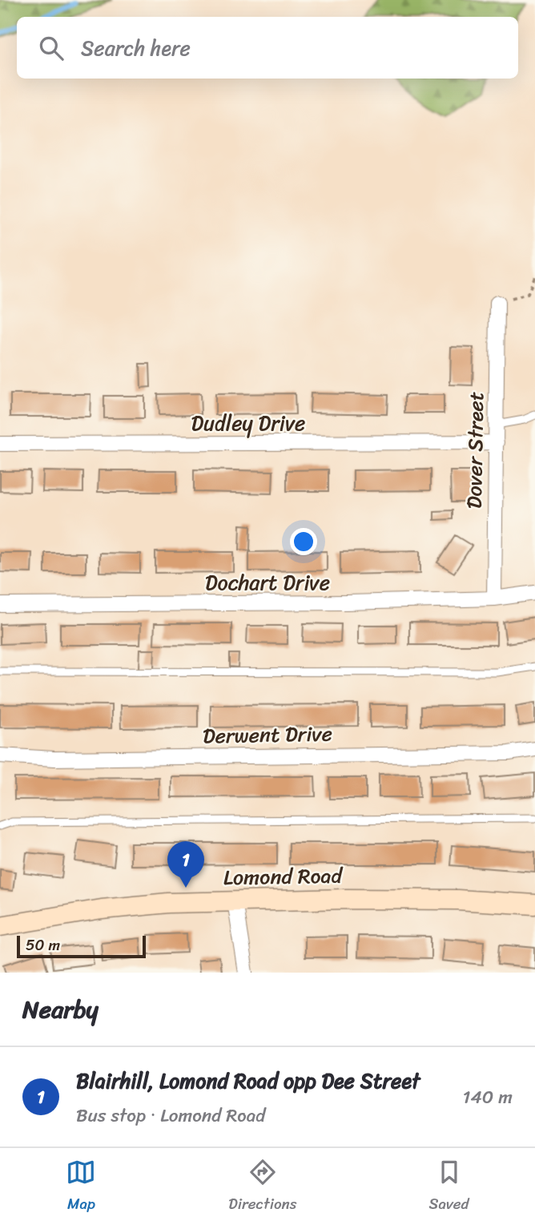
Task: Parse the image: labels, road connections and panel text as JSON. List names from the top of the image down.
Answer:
{
  "streets": {
    "street": [
      "Dudley Drive",
      "Dover Street",
      "Dochart Drive",
      "Derwent Drive",
      "Lomond Road"
    ]
  },
  "crossings": [
    ["Dudley Drive", "Dover Street"],
    ["Dover Street", "Dochart Drive"]
  ],
  "scale_bar": "50 m",
  "page": {
    "search": "Search here",
    "pins": "1",
    "scale": "50 m",
    "heading": "Nearby",
    "list": [
      {
        "mark": "1",
        "name": "Blairhill, Lomond Road opp Dee Street",
        "note": "Bus stop · Lomond Road",
        "value": "140 m"
      }
    ],
    "nav": ["Map", "Directions", "Saved"]
  }
}
